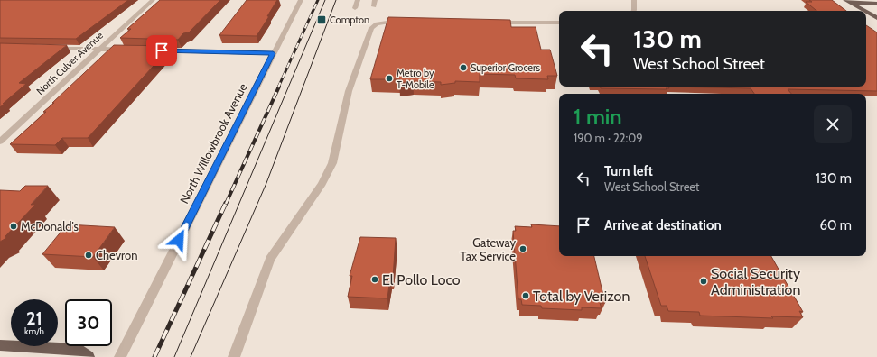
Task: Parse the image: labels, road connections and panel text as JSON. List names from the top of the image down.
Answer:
{
  "streets": {
    "street": ["North Culver Avenue", "North Willowbrook Avenue"]
  },
  "places": {
    "transit": ["Compton"],
    "other": [
      "Superior Grocers",
      "Metro by T-Mobile",
      "McDonald's",
      "Gateway Tax Service",
      "Chevron",
      "El Pollo Loco",
      "Social Security Administration",
      "Total by Verizon"
    ]
  },
  "page": {
    "turn": ["130 m", "West School Street"],
    "heading": ["1 min", "190 m · 22:09"],
    "list": [
      {
        "name": "Turn left",
        "note": "West School Street",
        "value": "130 m"
      },
      {
        "name": "Arrive at destination",
        "value": "60 m"
      }
    ],
    "speed": "21 km/h",
    "limit": "30"
  }
}
